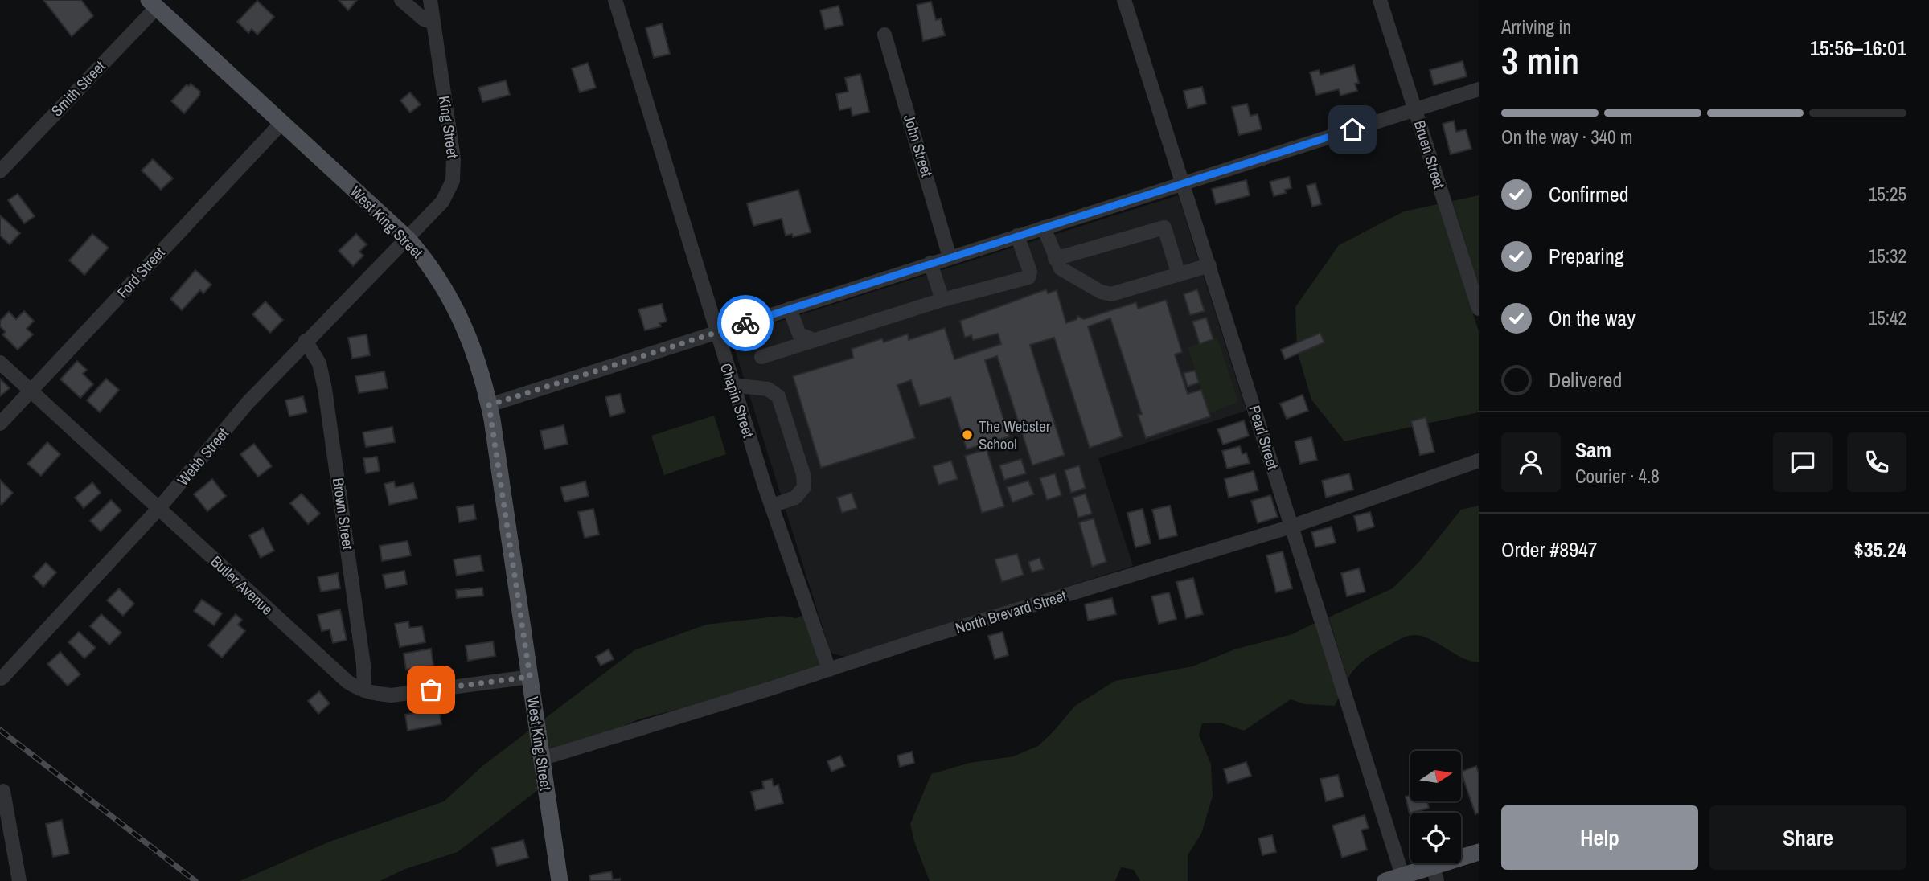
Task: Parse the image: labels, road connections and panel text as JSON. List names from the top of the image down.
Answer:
{
  "streets": {
    "main road": ["West King Street"],
    "street": [
      "Smith Street",
      "King Street",
      "John Street",
      "Bruen Street",
      "Ford Street",
      "Chapin Street",
      "Pearl Street",
      "Webb Street",
      "Brown Street",
      "Butler Avenue",
      "North Brevard Street"
    ]
  },
  "crossings": [
    ["Smith Street", "West King Street"],
    ["King Street", "West King Street"],
    ["King Street", "Webb Street"],
    ["West King Street", "Ford Street"],
    ["West King Street", "Webb Street"],
    ["West King Street", "Butler Avenue"],
    ["West King Street", "North Brevard Street"],
    ["Ford Street", "Butler Avenue"],
    ["Chapin Street", "North Brevard Street"],
    ["Pearl Street", "North Brevard Street"],
    ["Webb Street", "Brown Street"],
    ["Webb Street", "Butler Avenue"],
    ["Brown Street", "Butler Avenue"]
  ],
  "places": ["The Webster School"],
  "north": "right",
  "page": {
    "heading": ["3 min", "Arriving in", "15:56–16:01"],
    "panel": [
      "Sam",
      "Courier · 4.8",
      "Order #8947",
      "$35.24"
    ],
    "bar": "On the way · 340 m",
    "list": [
      ["Confirmed", "15:25"],
      ["Preparing", "15:32"],
      ["On the way", "15:42"],
      "Delivered"
    ],
    "buttons": ["Help", "Share"]
  }
}
